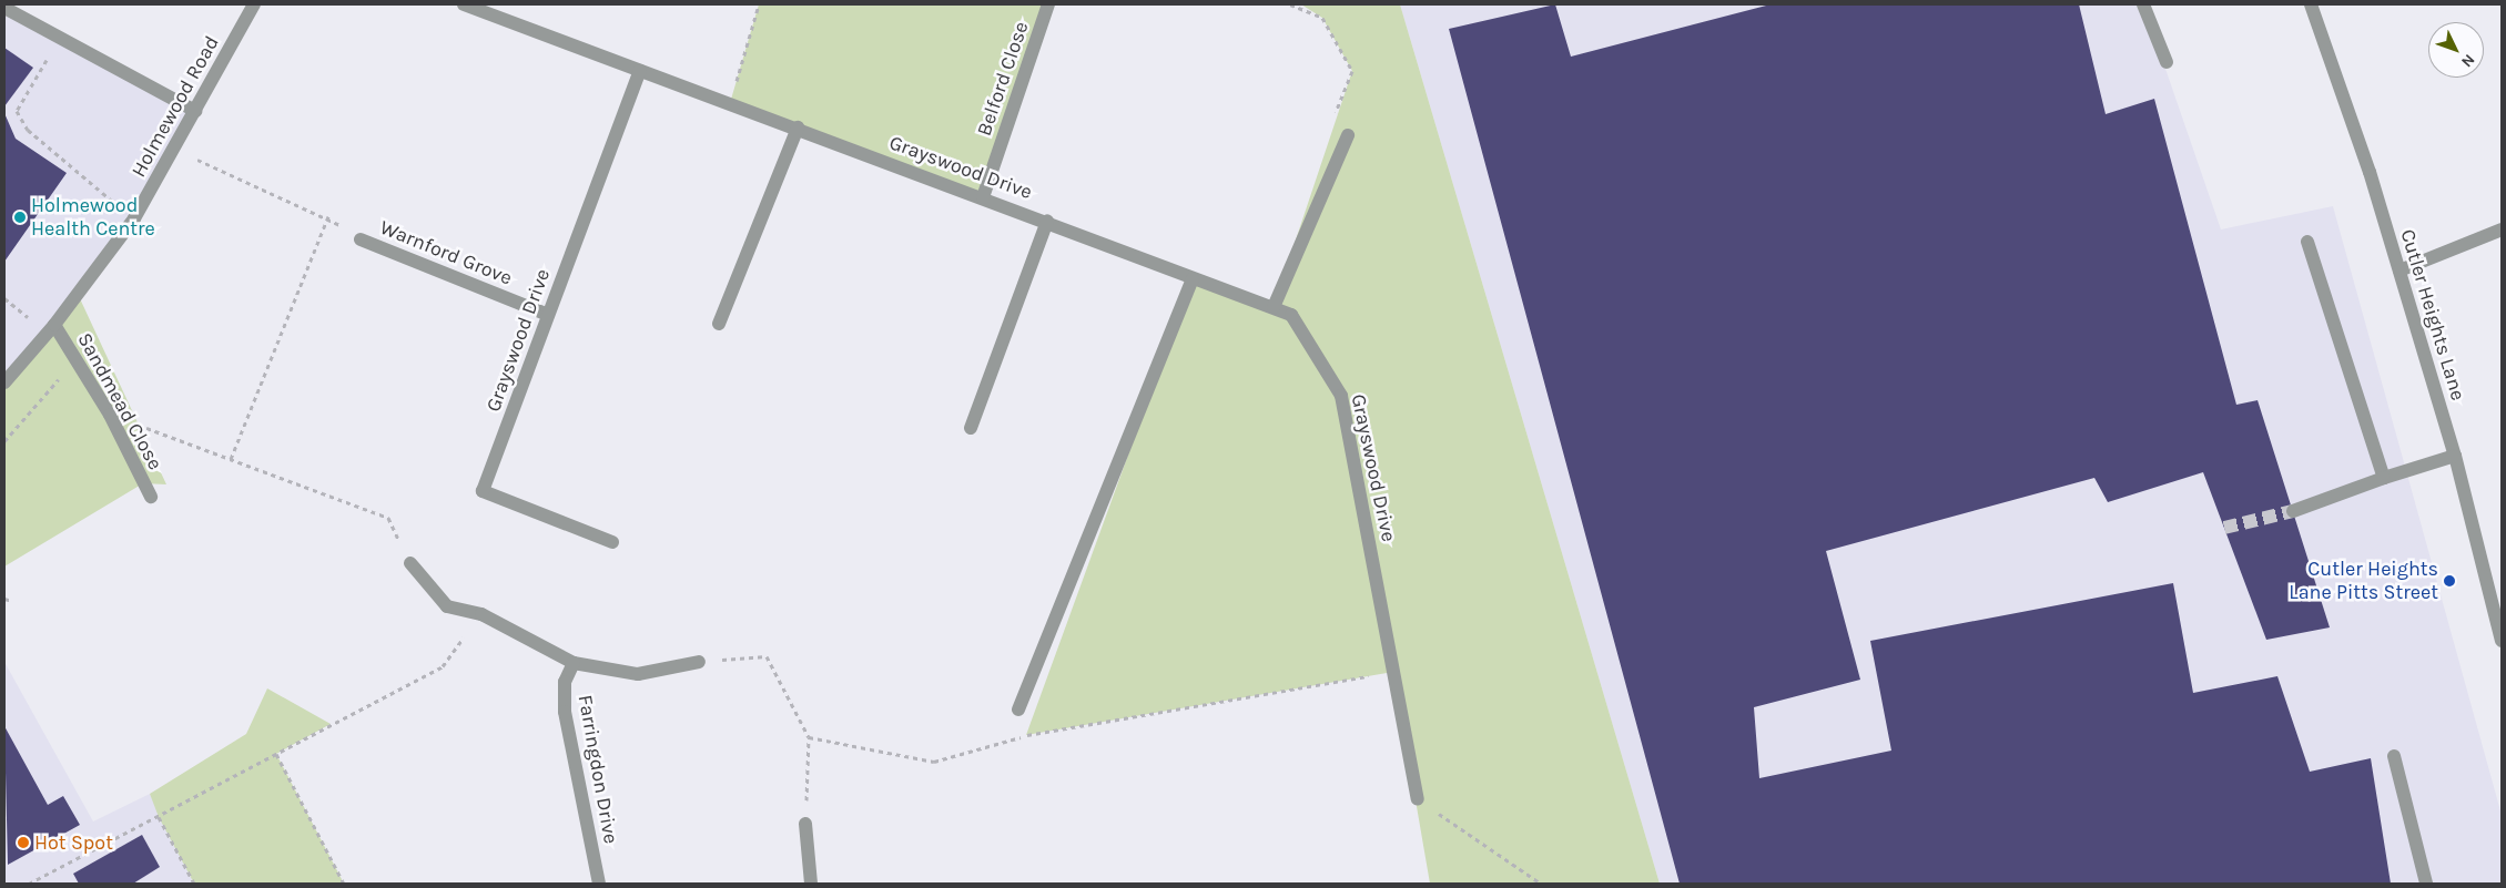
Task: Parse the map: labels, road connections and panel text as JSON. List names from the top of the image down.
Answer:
{
  "streets": {
    "street": [
      "Belford Close",
      "Holmewood Road",
      "Grayswood Drive",
      "Warnford Grove",
      "Cutler Heights Lane",
      "Sandmead Close",
      "Farringdon Drive"
    ]
  },
  "crossings": [
    ["Belford Close", "Grayswood Drive"],
    ["Holmewood Road", "Sandmead Close"],
    ["Grayswood Drive", "Warnford Grove"]
  ],
  "places": ["Holmewood Health Centre", "Cutler Heights Lane Pitts Street", "Hot Spot"],
  "north": "bottom right"
}
